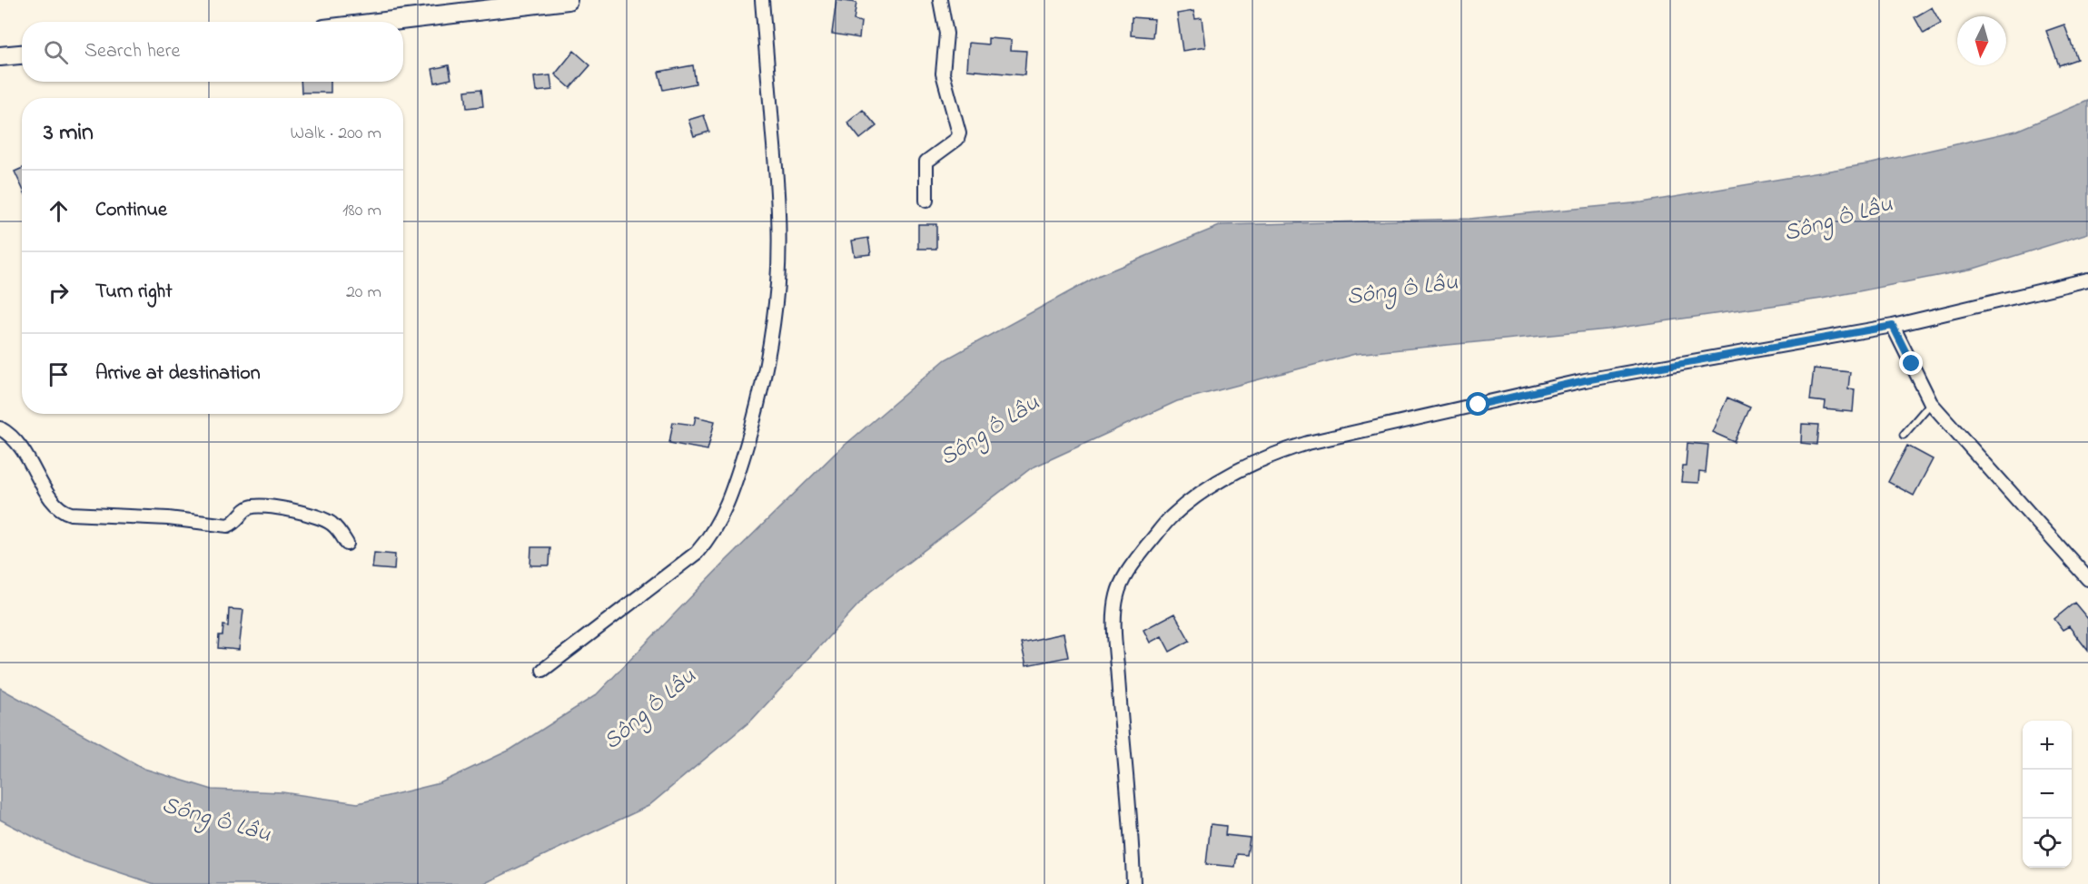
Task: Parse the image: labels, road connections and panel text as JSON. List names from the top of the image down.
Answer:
{
  "water": ["Sông Ô Lâu"],
  "north": "bottom",
  "page": {
    "search": "Search here",
    "heading": ["3 min", "Walk · 200 m"],
    "list": [
      ["Continue", "180 m"],
      ["Turn right", "20 m"],
      "Arrive at destination"
    ],
    "map_buttons": ["+", "−"]
  }
}
